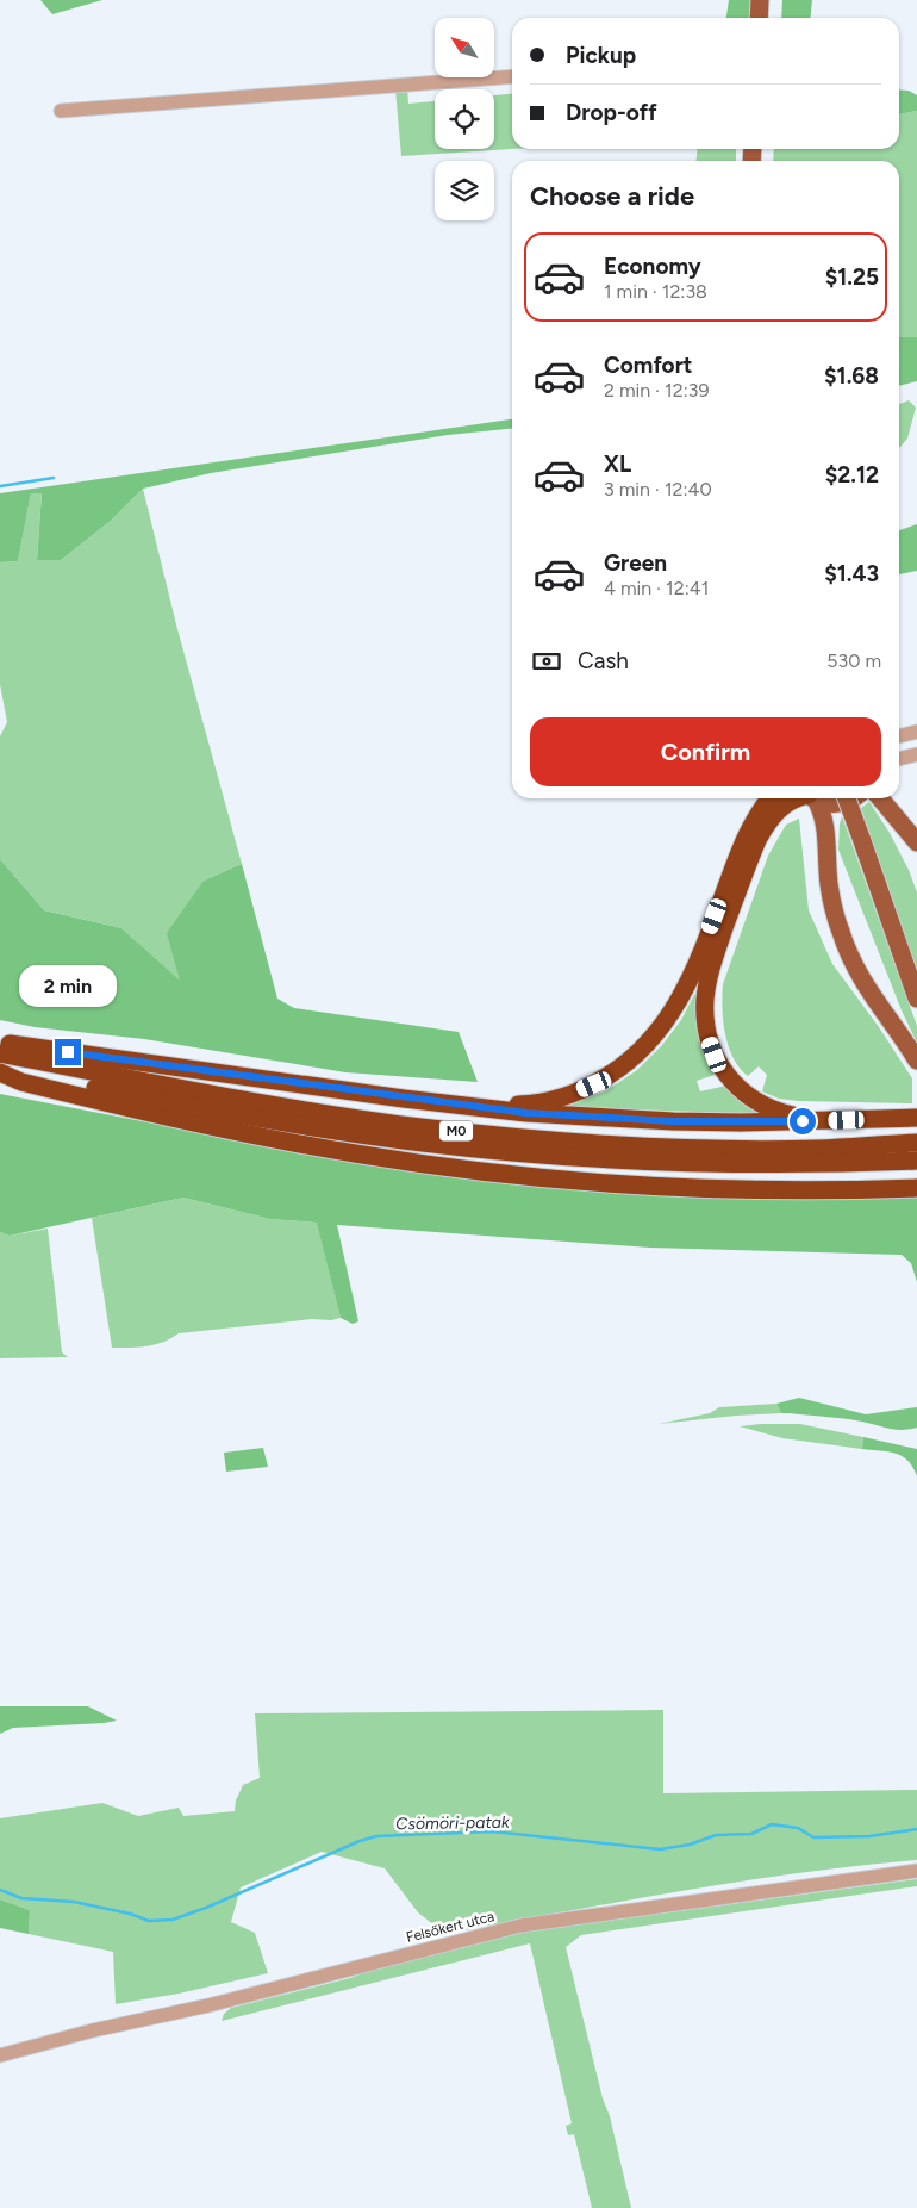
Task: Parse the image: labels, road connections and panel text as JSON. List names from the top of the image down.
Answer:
{
  "streets": {
    "highway": ["M0"],
    "street": ["Felsőkert utca"]
  },
  "water": ["Csömöri-patak"],
  "north": "top left",
  "page": {
    "banner": ["Pickup", "Drop-off"],
    "heading": "Choose a ride",
    "list": [
      {
        "name": "Economy",
        "note": "1 min · 12:38",
        "value": "$1.25"
      },
      {
        "name": "Comfort",
        "note": "2 min · 12:39",
        "value": "$1.68"
      },
      {
        "name": "XL",
        "note": "3 min · 12:40",
        "value": "$2.12"
      },
      {
        "name": "Green",
        "note": "4 min · 12:41",
        "value": "$1.43"
      }
    ],
    "pay": ["Cash", "530 m"],
    "buttons": "Confirm",
    "bubble": "2 min"
  }
}
